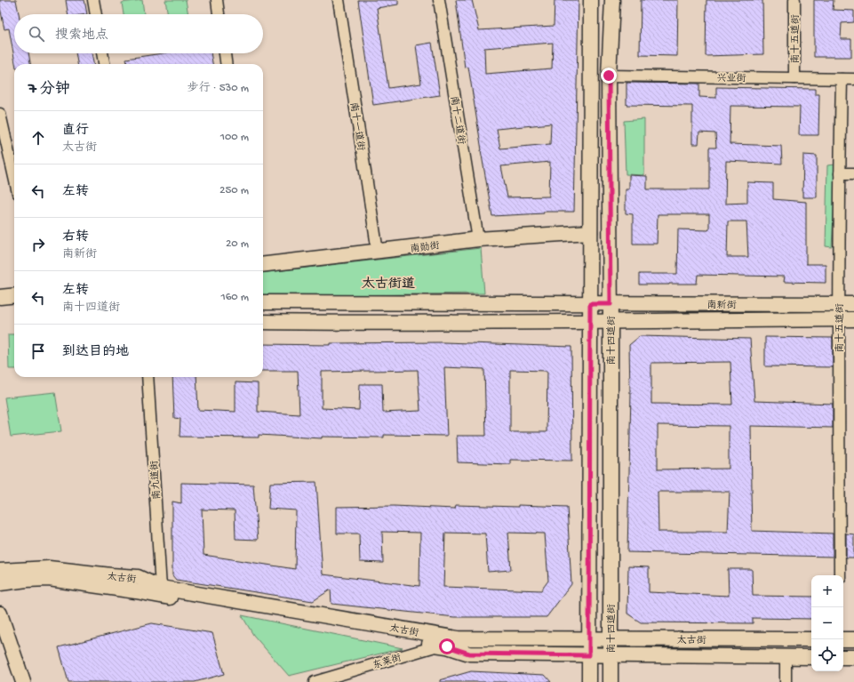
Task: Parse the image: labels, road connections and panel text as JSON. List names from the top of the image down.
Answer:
{
  "streets": {
    "main road": [
      "南勋街",
      "南新街",
      "南十四道街",
      "太古街"
    ],
    "street": [
      "南十五道街",
      "兴业街",
      "南十二道街",
      "南十一道街",
      "南九道街",
      "东莱街"
    ]
  },
  "crossings": [
    ["南十五道街", "兴业街"],
    ["南十五道街", "南新街"],
    ["兴业街", "南十四道街"],
    ["南十二道街", "南勋街"],
    ["南十一道街", "南勋街"],
    ["南新街", "南十四道街"],
    ["南十四道街", "太古街"],
    ["南九道街", "太古街"],
    ["太古街", "东莱街"]
  ],
  "districts": ["太古街道"],
  "page": {
    "search": "搜索地点",
    "heading": ["7 分钟", "步行 · 530 m"],
    "list": [
      ["直行", "太古街", "100 m"],
      ["左转", "250 m"],
      ["右转", "南新街", "20 m"],
      ["左转", "南十四道街", "160 m"],
      "到达目的地"
    ],
    "map_buttons": ["+", "−"]
  }
}
